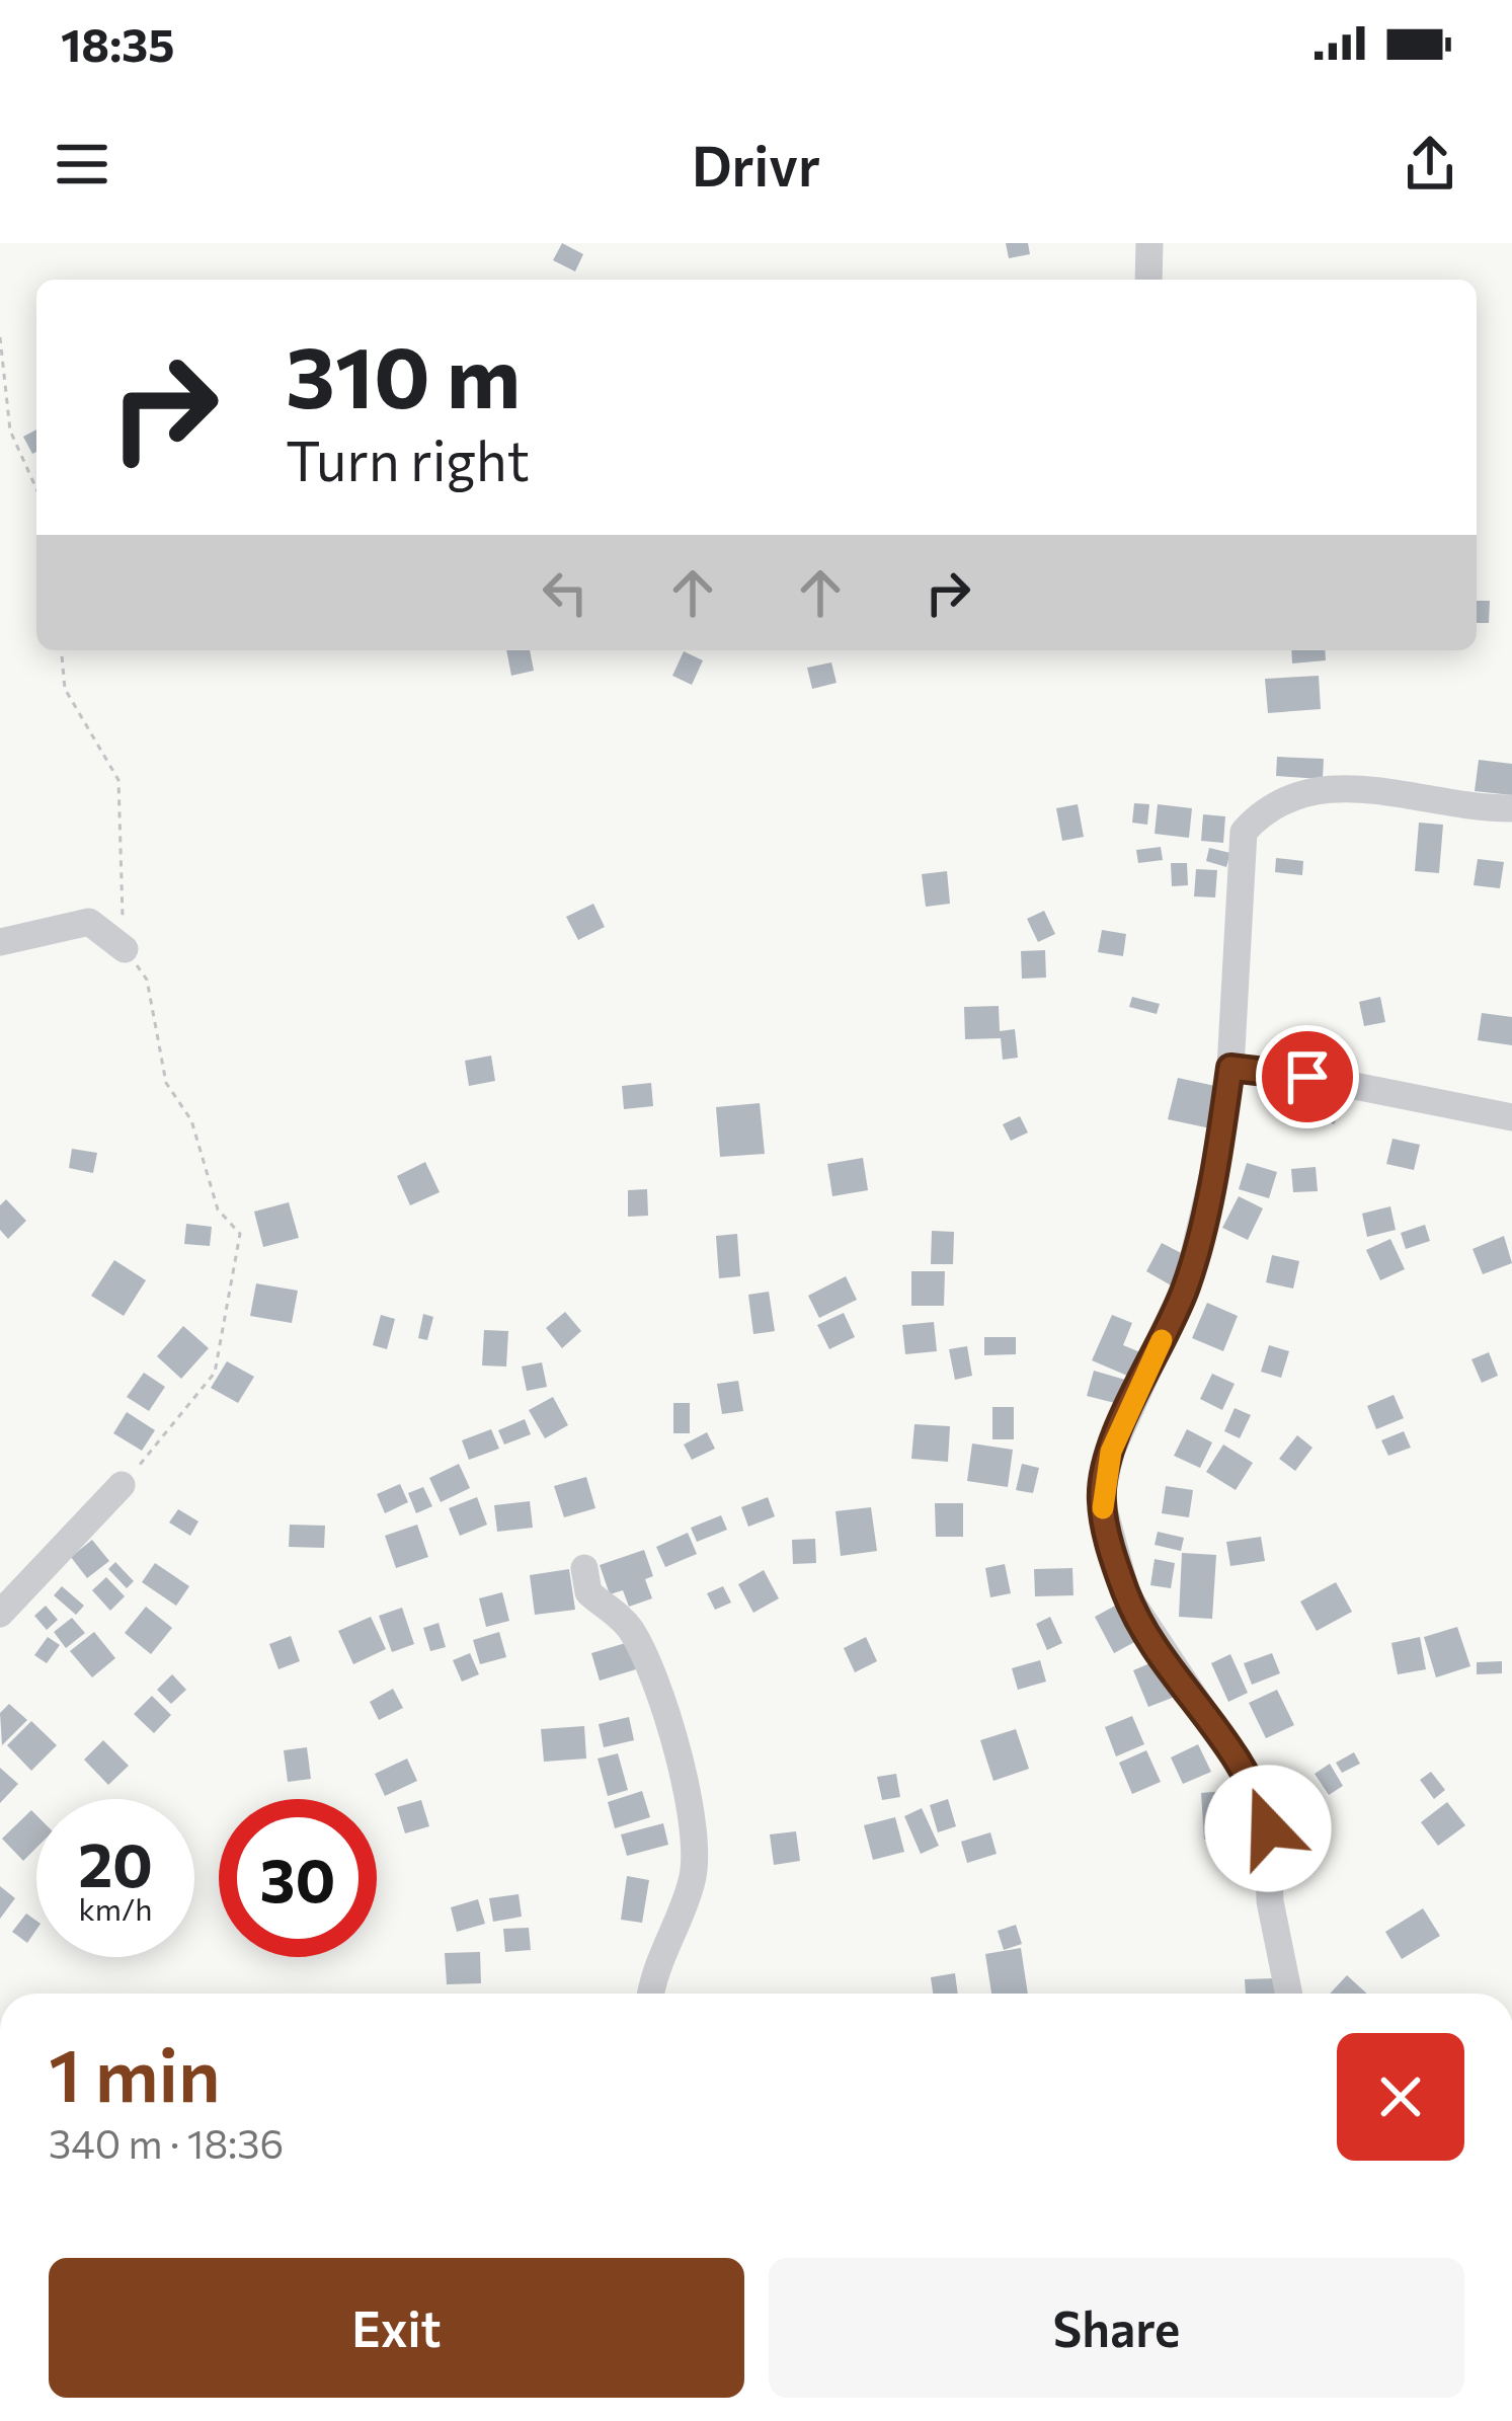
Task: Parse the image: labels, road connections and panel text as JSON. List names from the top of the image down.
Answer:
{
  "page": {
    "status": "18:35",
    "header": "Drivr",
    "turn": ["310 m", "Turn right"],
    "speed": "20 km/h",
    "limit": "30",
    "heading": ["1 min", "340 m · 18:36"],
    "buttons": ["Exit", "Share"]
  }
}
